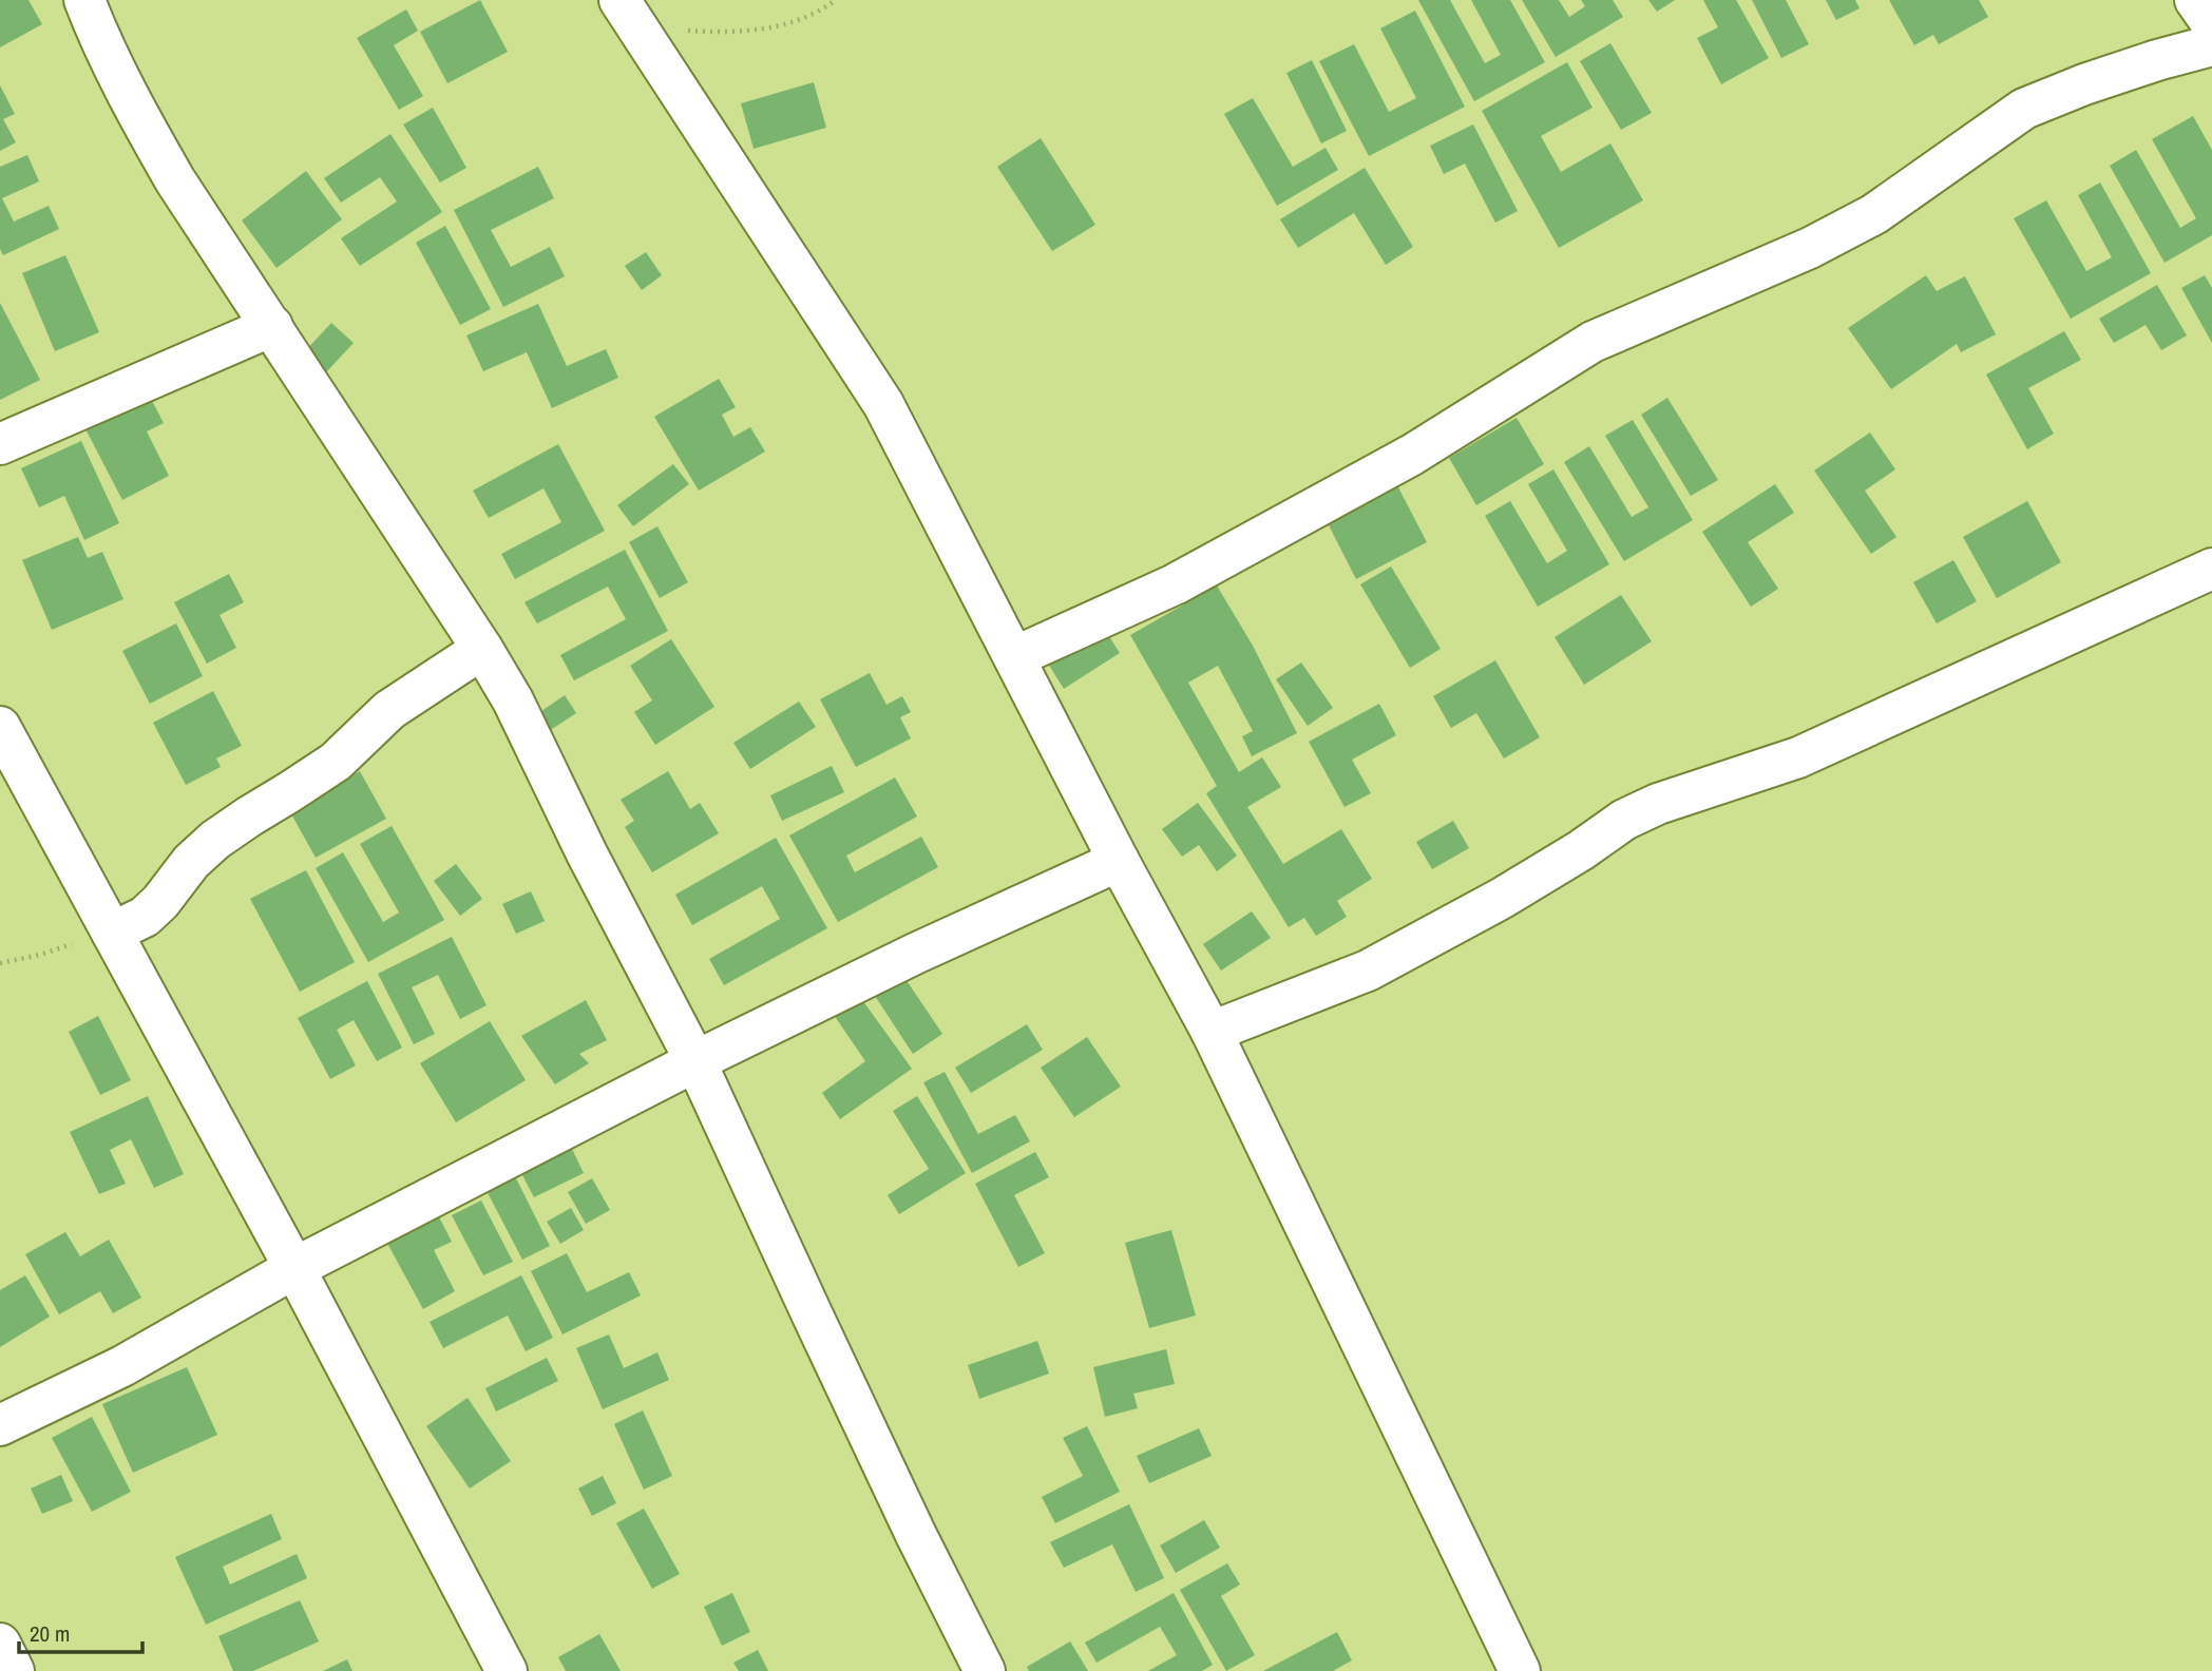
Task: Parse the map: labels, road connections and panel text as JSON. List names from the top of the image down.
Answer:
{
  "scale_bar": "20 m"
}
